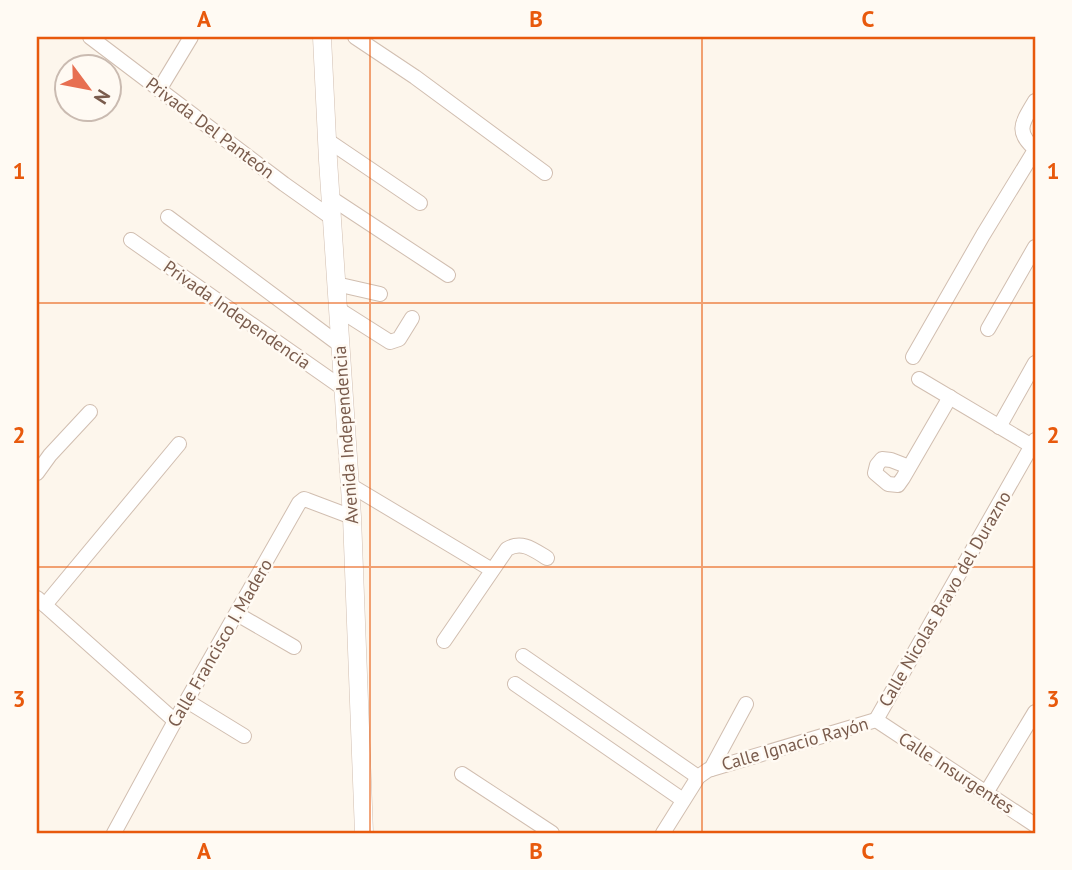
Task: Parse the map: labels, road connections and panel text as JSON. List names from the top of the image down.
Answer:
{
  "streets": {
    "street": [
      "Privada Del Panteón",
      "Privada Independencia",
      "Avenida Independencia",
      "Calle Nicolas Bravo del Durazno",
      "Calle Francisco I. Madero",
      "Calle Ignacio Rayón",
      "Calle Insurgentes"
    ]
  },
  "crossings": [
    ["Privada Del Panteón", "Avenida Independencia"],
    ["Privada Independencia", "Avenida Independencia"],
    ["Avenida Independencia", "Calle Francisco I. Madero"],
    ["Calle Nicolas Bravo del Durazno", "Calle Ignacio Rayón"],
    ["Calle Nicolas Bravo del Durazno", "Calle Insurgentes"],
    ["Calle Ignacio Rayón", "Calle Insurgentes"]
  ],
  "north": "bottom right",
  "grid": {
    "columns": ["A", "B", "C"],
    "rows": ["1", "2", "3"]
  }
}
